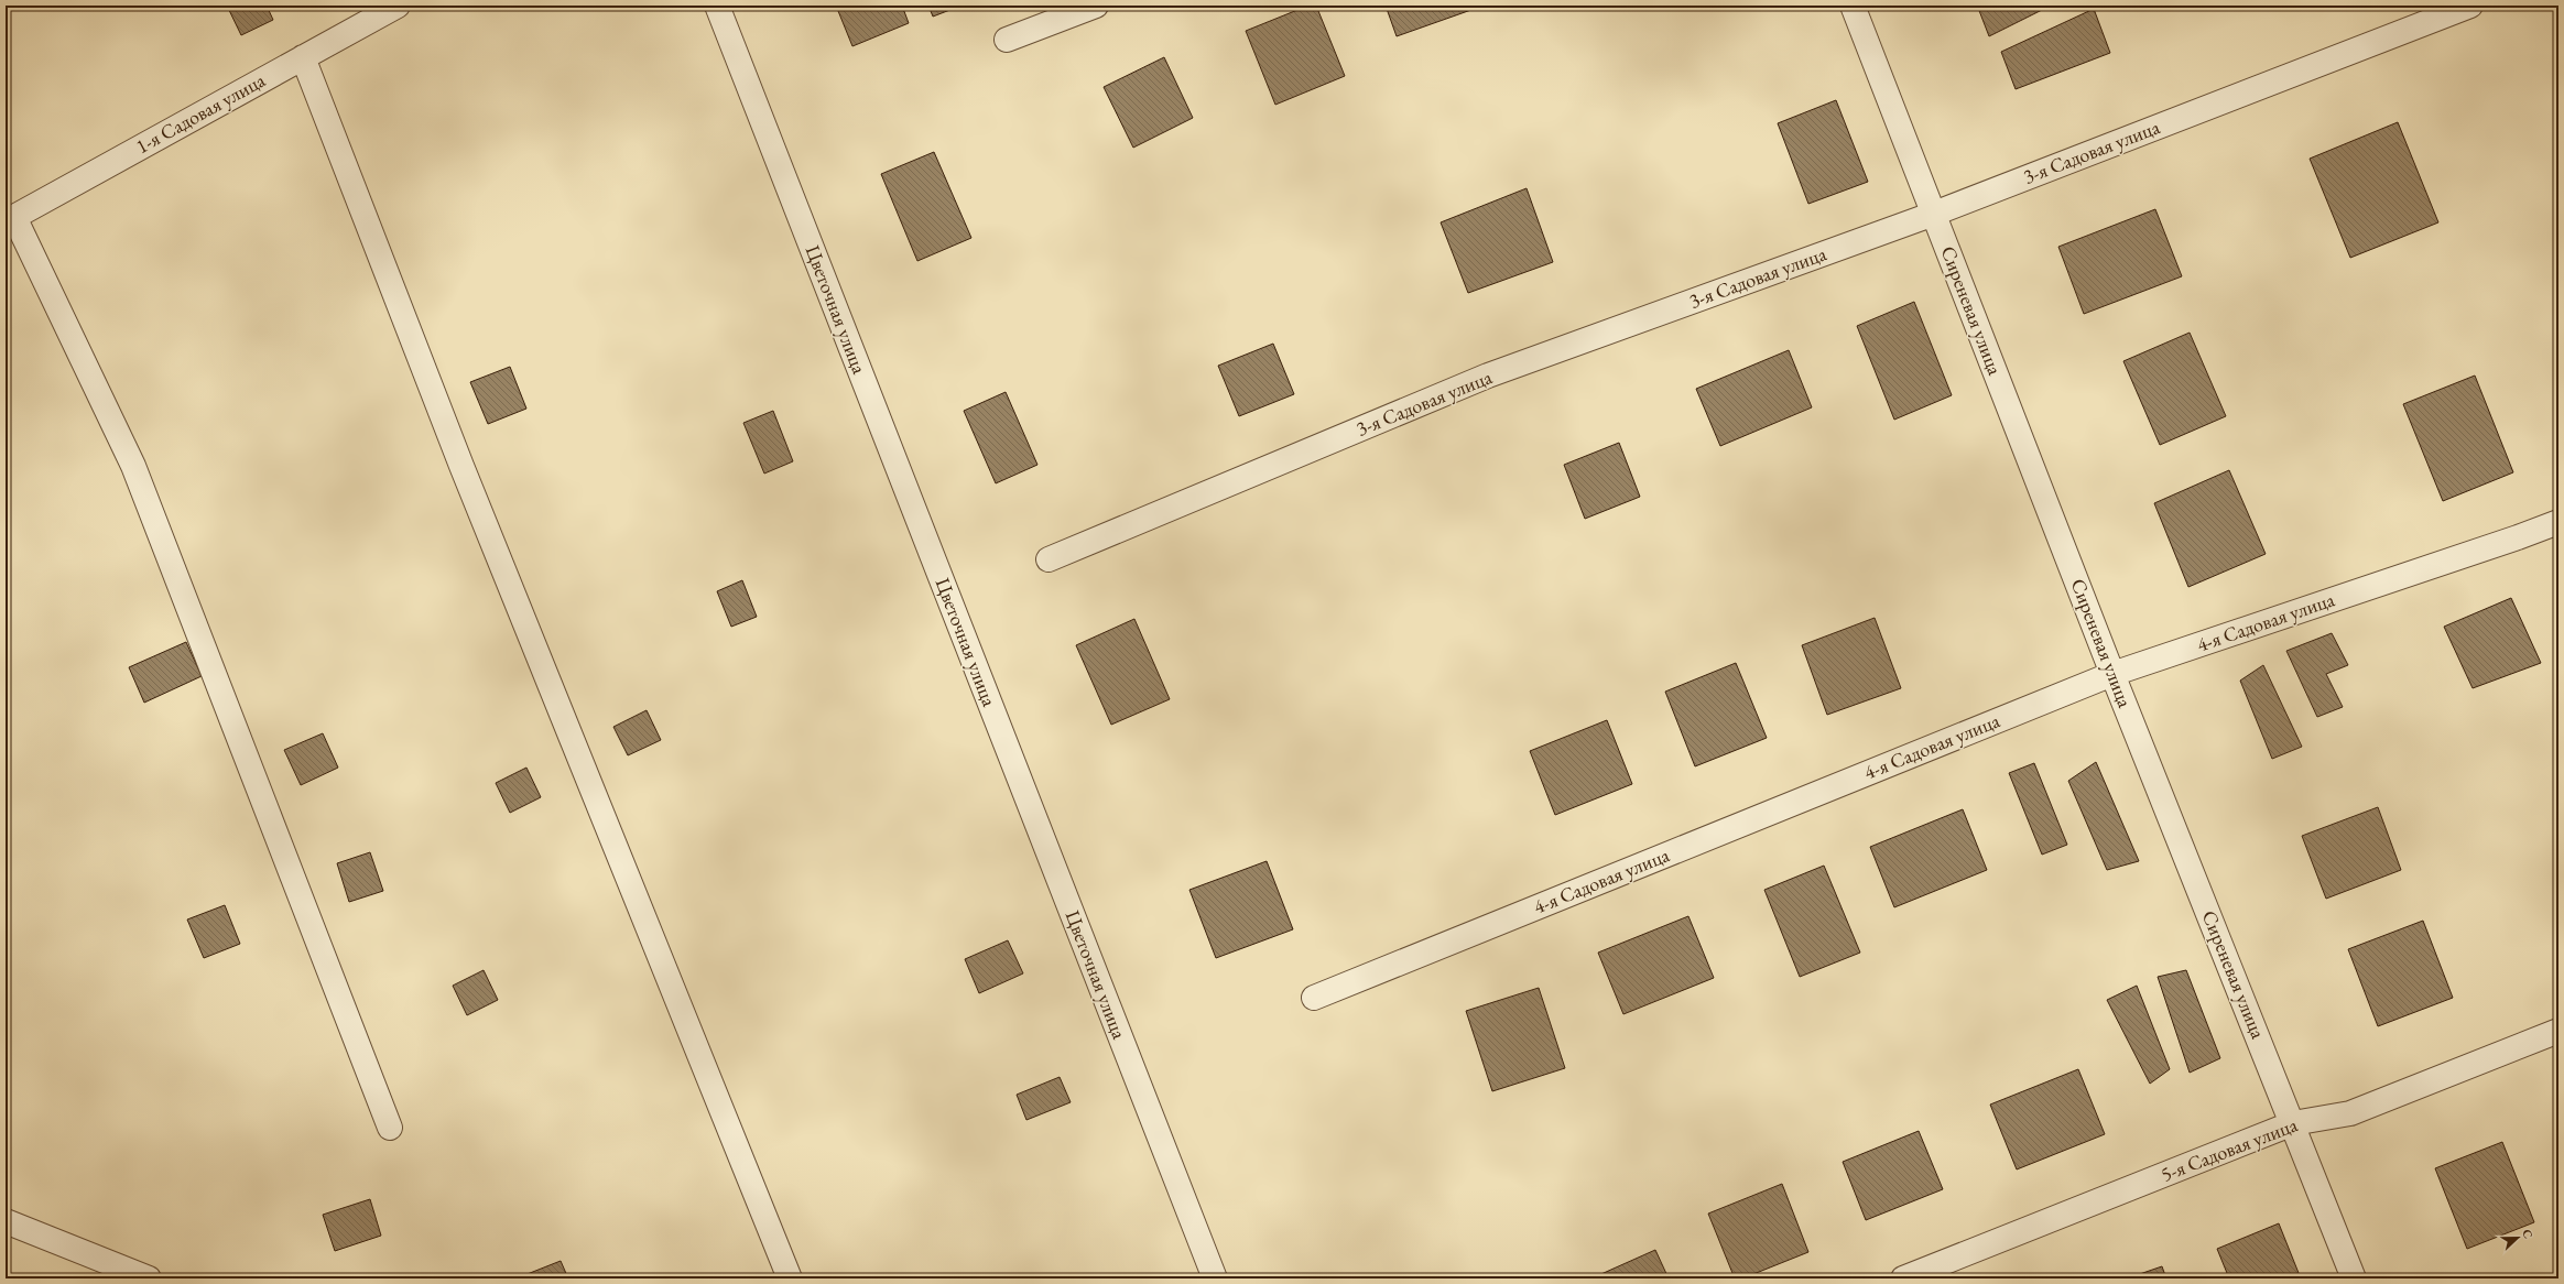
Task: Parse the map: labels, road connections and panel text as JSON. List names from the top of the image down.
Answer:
{
  "streets": {
    "street": [
      "1-я Садовая улица",
      "3-я Садовая улица",
      "Цветочная улица",
      "Сиреневая улица",
      "4-я Садовая улица",
      "5-я Садовая улица"
    ]
  },
  "crossings": [
    ["3-я Садовая улица", "Сиреневая улица"],
    ["Сиреневая улица", "4-я Садовая улица"],
    ["Сиреневая улица", "5-я Садовая улица"]
  ],
  "north": "right"
}
